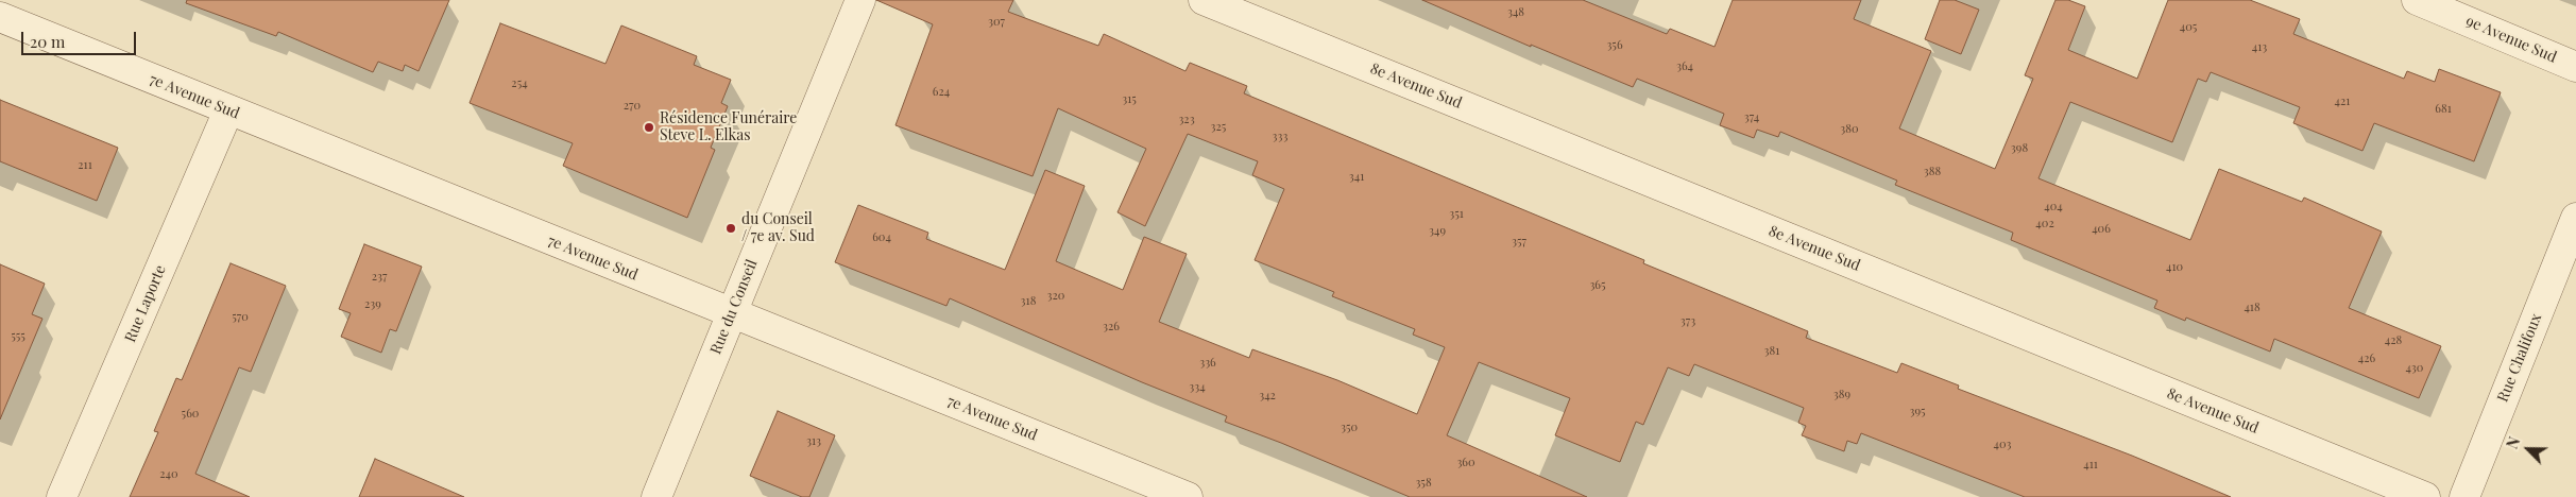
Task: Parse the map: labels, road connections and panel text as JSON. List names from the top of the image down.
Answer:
{
  "streets": {
    "street": [
      "9e Avenue Sud",
      "8e Avenue Sud",
      "7e Avenue Sud",
      "Rue Laporte",
      "Rue du Conseil",
      "Rue Chalifoux"
    ]
  },
  "crossings": [
    ["7e Avenue Sud", "Rue Laporte"],
    ["7e Avenue Sud", "Rue du Conseil"]
  ],
  "places": ["Résidence Funéraire Steve L. Elkas", "du Conseil / 7e av. Sud"],
  "house_numbers": [
    "348",
    "307",
    "405",
    "356",
    "413",
    "364",
    "254",
    "624",
    "315",
    "421",
    "270",
    "681",
    "374",
    "323",
    "325",
    "380",
    "333",
    "398",
    "211",
    "388",
    "341",
    "404",
    "351",
    "402",
    "406",
    "349",
    "604",
    "357",
    "410",
    "237",
    "365",
    "320",
    "318",
    "239",
    "418",
    "570",
    "373",
    "326",
    "555",
    "428",
    "381",
    "426",
    "336",
    "430",
    "334",
    "389",
    "342",
    "395",
    "560",
    "350",
    "313",
    "403",
    "360",
    "411",
    "240",
    "358"
  ],
  "scale_bar": "20 m",
  "north": "top left"
}
